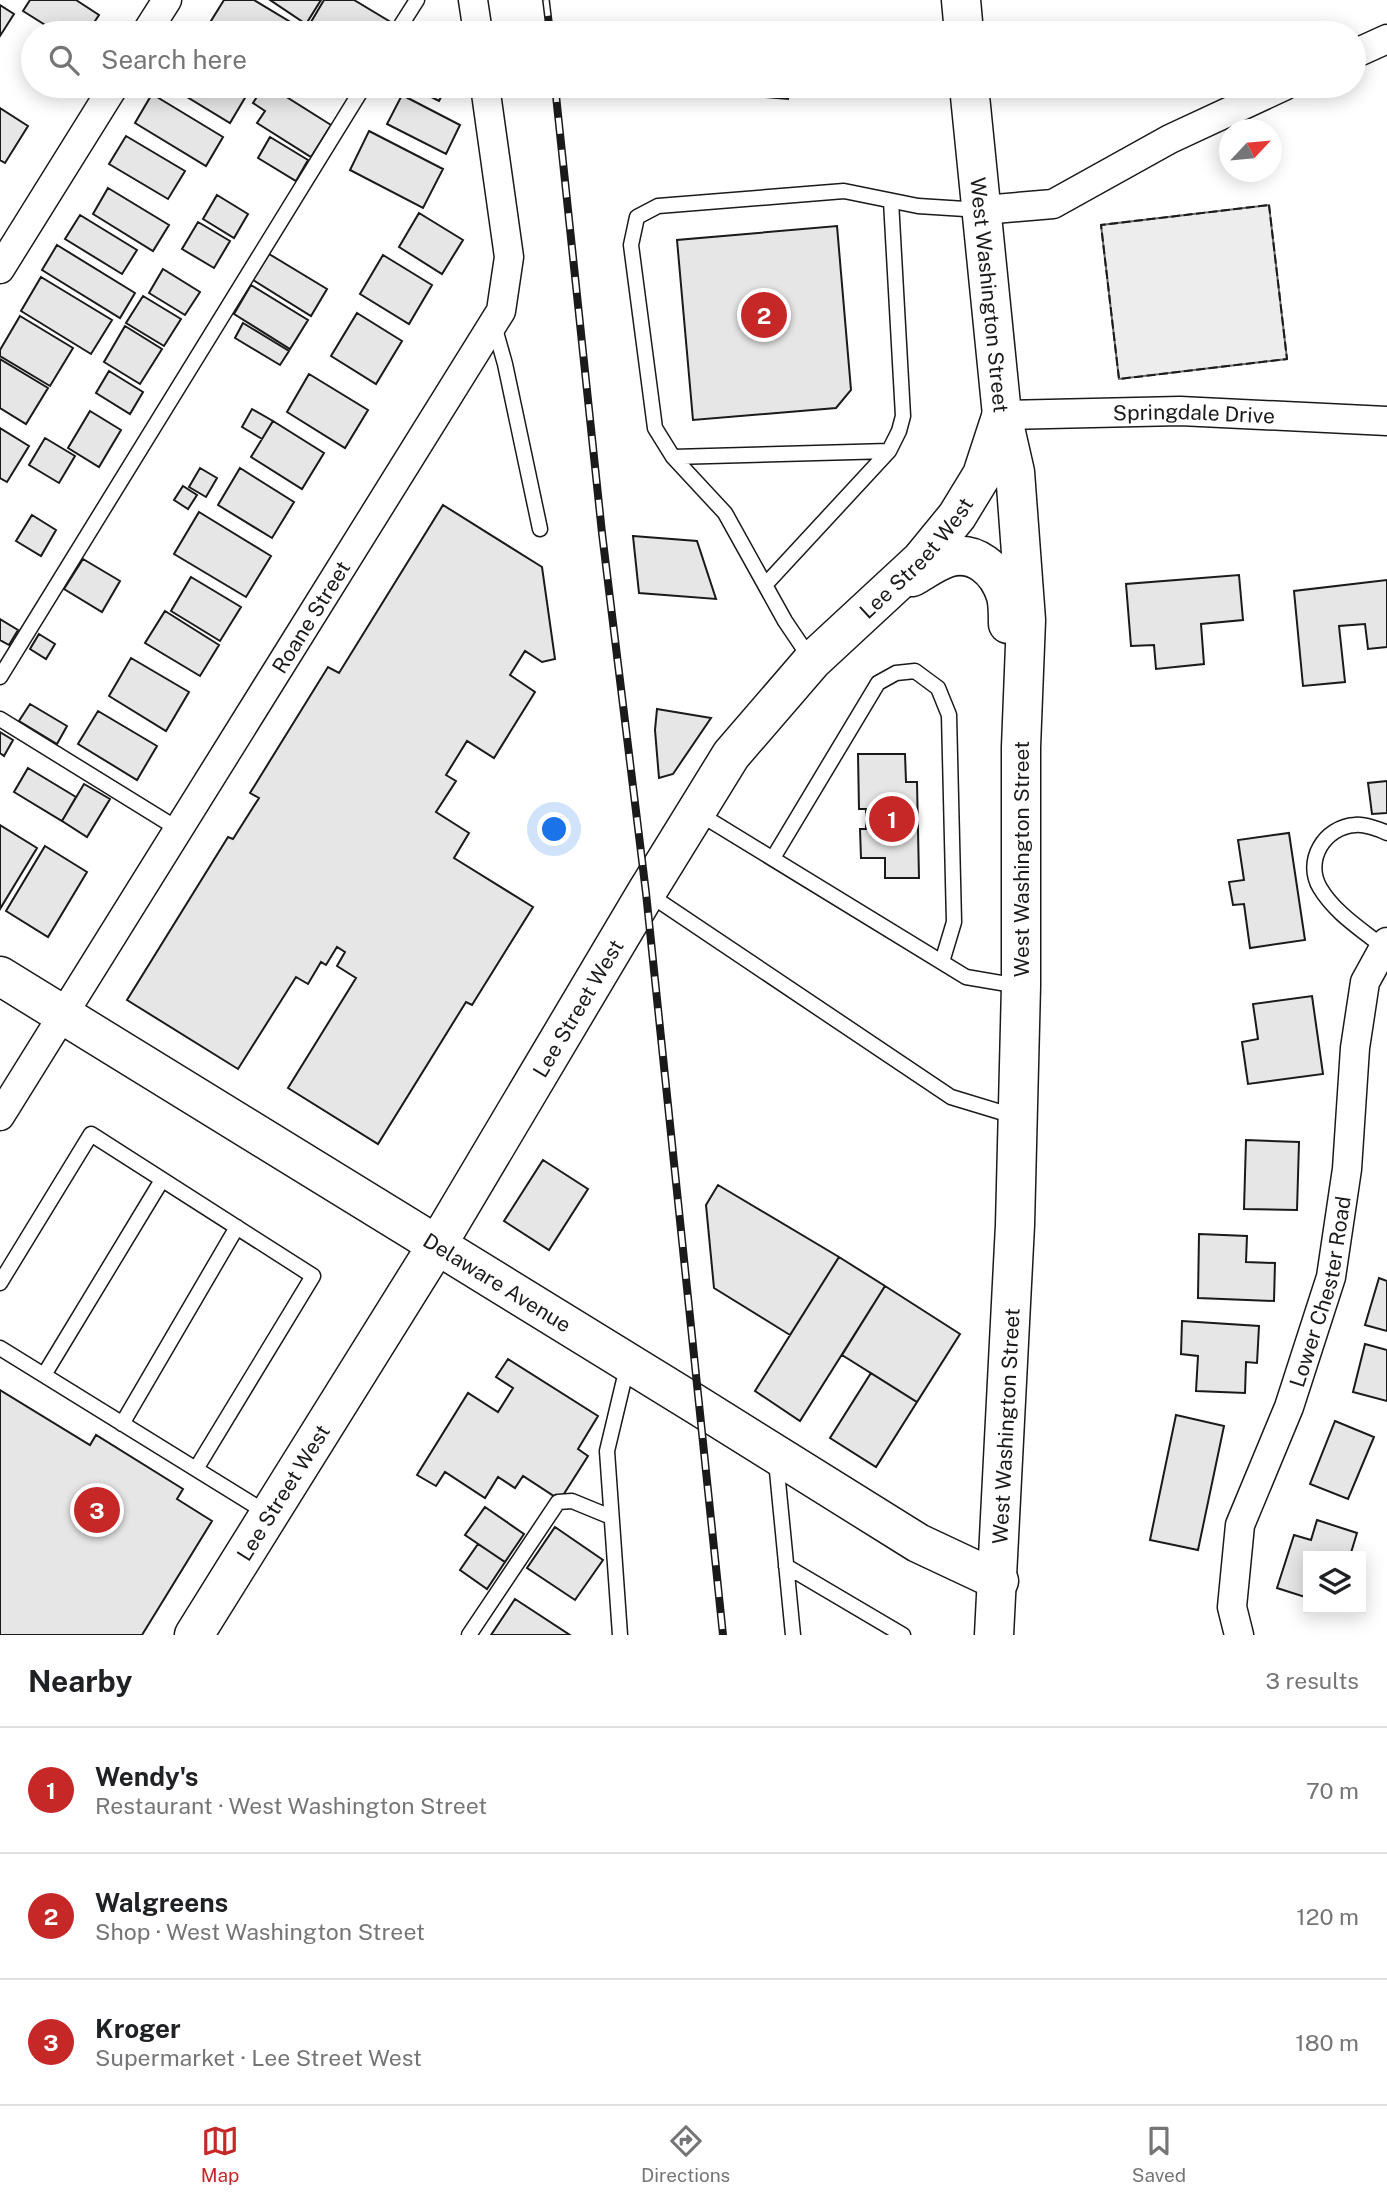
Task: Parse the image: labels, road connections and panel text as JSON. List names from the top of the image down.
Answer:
{
  "streets": {
    "main road": ["West Washington Street", "Lee Street West", "Delaware Avenue"],
    "street": ["Springdale Drive", "Roane Street", "Lower Chester Road"]
  },
  "crossings": [
    ["West Washington Street", "Springdale Drive"],
    ["West Washington Street", "Lee Street West"],
    ["West Washington Street", "Delaware Avenue"],
    ["Springdale Drive", "Lee Street West"],
    ["Lee Street West", "Delaware Avenue"],
    ["Roane Street", "Delaware Avenue"]
  ],
  "north": "top right",
  "page": {
    "search": "Search here",
    "pins": ["2", "1", "3"],
    "heading": ["Nearby", "3 results"],
    "list": [
      {
        "mark": "1",
        "name": "Wendy's",
        "note": "Restaurant · West Washington Street",
        "value": "70 m"
      },
      {
        "mark": "2",
        "name": "Walgreens",
        "note": "Shop · West Washington Street",
        "value": "120 m"
      },
      {
        "mark": "3",
        "name": "Kroger",
        "note": "Supermarket · Lee Street West",
        "value": "180 m"
      }
    ],
    "nav": ["Map", "Directions", "Saved"]
  }
}
